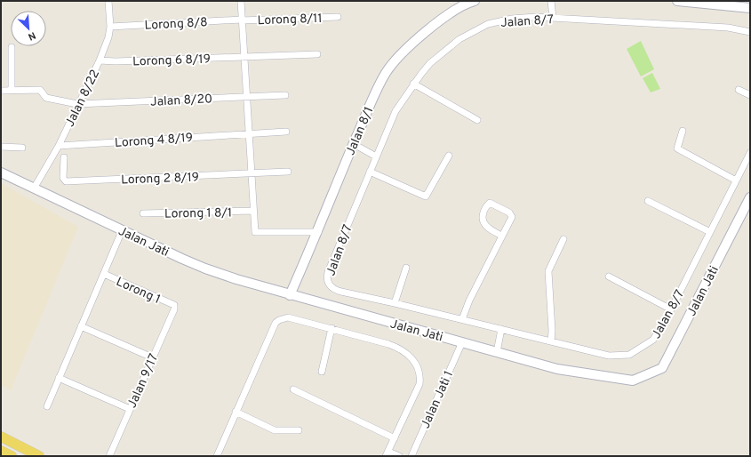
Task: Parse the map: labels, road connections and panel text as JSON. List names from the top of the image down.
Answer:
{
  "streets": {
    "street": [
      "Lorong 8/11",
      "Jalan 8/7",
      "Lorong 8/8",
      "Lorong 6 8/19",
      "Jalan 8/22",
      "Jalan 8/20",
      "Jalan 8/1",
      "Lorong 4 8/19",
      "Lorong 2 8/19",
      "Lorong 1 8/1",
      "Jalan Jati",
      "Lorong 1",
      "Jalan 9/17",
      "Jalan Jati 1"
    ]
  },
  "crossings": [
    ["Lorong 8/11", "Lorong 8/8"],
    ["Lorong 8/8", "Jalan 8/22"],
    ["Lorong 6 8/19", "Jalan 8/22"],
    ["Jalan 8/22", "Jalan 8/20"],
    ["Jalan 8/22", "Lorong 4 8/19"],
    ["Jalan 8/22", "Jalan Jati"],
    ["Jalan 8/1", "Jalan Jati"],
    ["Jalan Jati", "Jalan Jati 1"],
    ["Lorong 1", "Jalan 9/17"]
  ],
  "north": "bottom right"
}
